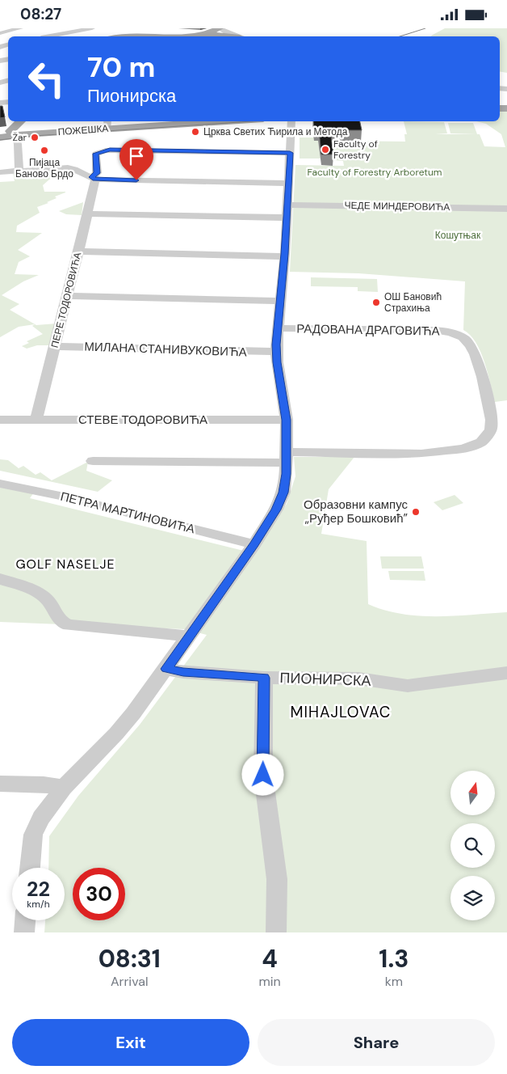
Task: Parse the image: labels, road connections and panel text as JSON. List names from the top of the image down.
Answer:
{
  "streets": {
    "main road": ["ПОЖЕШКА"],
    "street": [
      "ЧЕДЕ МИНДЕРОВИЋА",
      "ПЕРЕ ТОДОРОВИЋА",
      "РАДОВАНА ДРАГОВИЋА",
      "МИЛАНА СТАНИВУКОВИЋА",
      "СТЕВЕ ТОДОРОВИЋА",
      "ПЕТРА МАРТИНОВИЋА",
      "ПИОНИРСКА"
    ]
  },
  "crossings": [
    ["ПЕРЕ ТОДОРОВИЋА", "МИЛАНА СТАНИВУКОВИЋА"],
    ["ПЕРЕ ТОДОРОВИЋА", "СТЕВЕ ТОДОРОВИЋА"]
  ],
  "districts": ["GOLF NASELJE", "MIHAJLOVAC"],
  "parks": ["Faculty of Forestry Arboretum", "Кошутњак"],
  "places": [
    "Црква Светих Ћирила и Метода",
    "Žar",
    "Faculty of Forestry",
    "Пијаца Баново Брдо",
    "ОШ Бановић Страхиња",
    "Образовни кампус „Руђер Бошковић”"
  ],
  "north": "top",
  "page": {
    "status": "08:27",
    "turn": ["70 m", "Пионирска"],
    "speed": "22 km/h",
    "limit": "30",
    "eta": [
      "08:31",
      "Arrival",
      "4",
      "min",
      "1.3",
      "km"
    ],
    "buttons": ["Exit", "Share"]
  }
}
